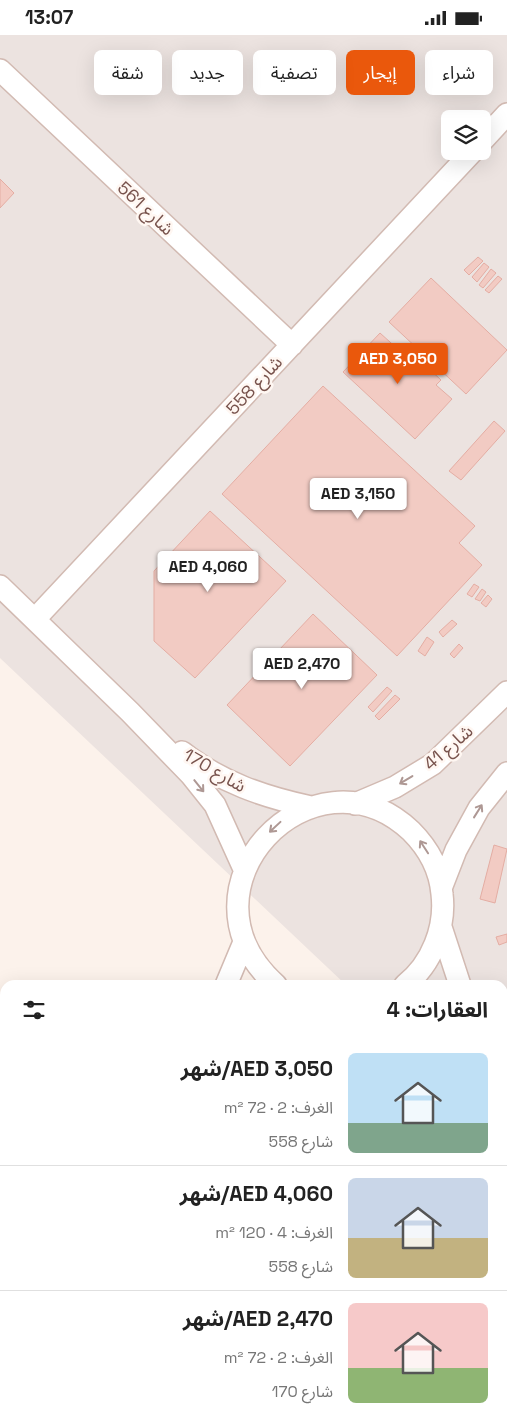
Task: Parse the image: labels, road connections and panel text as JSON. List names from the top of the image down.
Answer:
{
  "streets": {
    "street": [
      "شارع 561",
      "شارع 558",
      "شارع 41",
      "شارع 170"
    ]
  },
  "crossings": [
    ["شارع 561", "شارع 558"],
    ["شارع 558", "شارع 170"]
  ],
  "page": {
    "status": "13:07",
    "chip": [
      "شراء",
      "إيجار",
      "تصفية",
      "جديد",
      "شقة"
    ],
    "price": [
      "AED 3,050",
      "AED 3,150",
      "AED 4,060",
      "AED 2,470"
    ],
    "heading": "العقارات: 4",
    "list": [
      {
        "name": "AED 3,050/شهر",
        "note": "الغرف: 2 · 72 m² · شارع 558"
      },
      {
        "name": "AED 4,060/شهر",
        "note": "الغرف: 4 · 120 m² · شارع 558"
      },
      {
        "name": "AED 2,470/شهر",
        "note": "الغرف: 2 · 72 m² · شارع 170"
      }
    ]
  }
}
